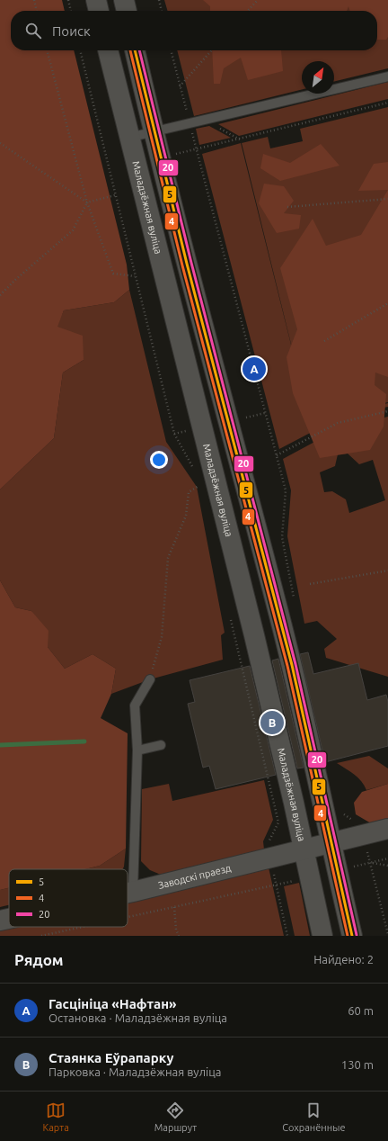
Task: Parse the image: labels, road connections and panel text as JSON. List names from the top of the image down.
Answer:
{
  "streets": {
    "main road": ["Маладзёжная вуліца", "Заводскі праезд"]
  },
  "crossings": [
    ["Маладзёжная вуліца", "Заводскі праезд"]
  ],
  "lines": ["transit line 5", "transit line 4", "transit line 20"],
  "legend": ["5", "4", "20"],
  "north": "top right",
  "page": {
    "search": "Поиск",
    "pins": ["A", "B"],
    "heading": ["Рядом", "Найдено: 2"],
    "list": [
      {
        "mark": "A",
        "name": "Гасцініца «Нафтан»",
        "note": "Остановка · Маладзёжная вуліца",
        "value": "60 m"
      },
      {
        "mark": "B",
        "name": "Стаянка Еўрапарку",
        "note": "Парковка · Маладзёжная вуліца",
        "value": "130 m"
      }
    ],
    "nav": ["Карта", "Маршрут", "Сохранённые"]
  }
}
